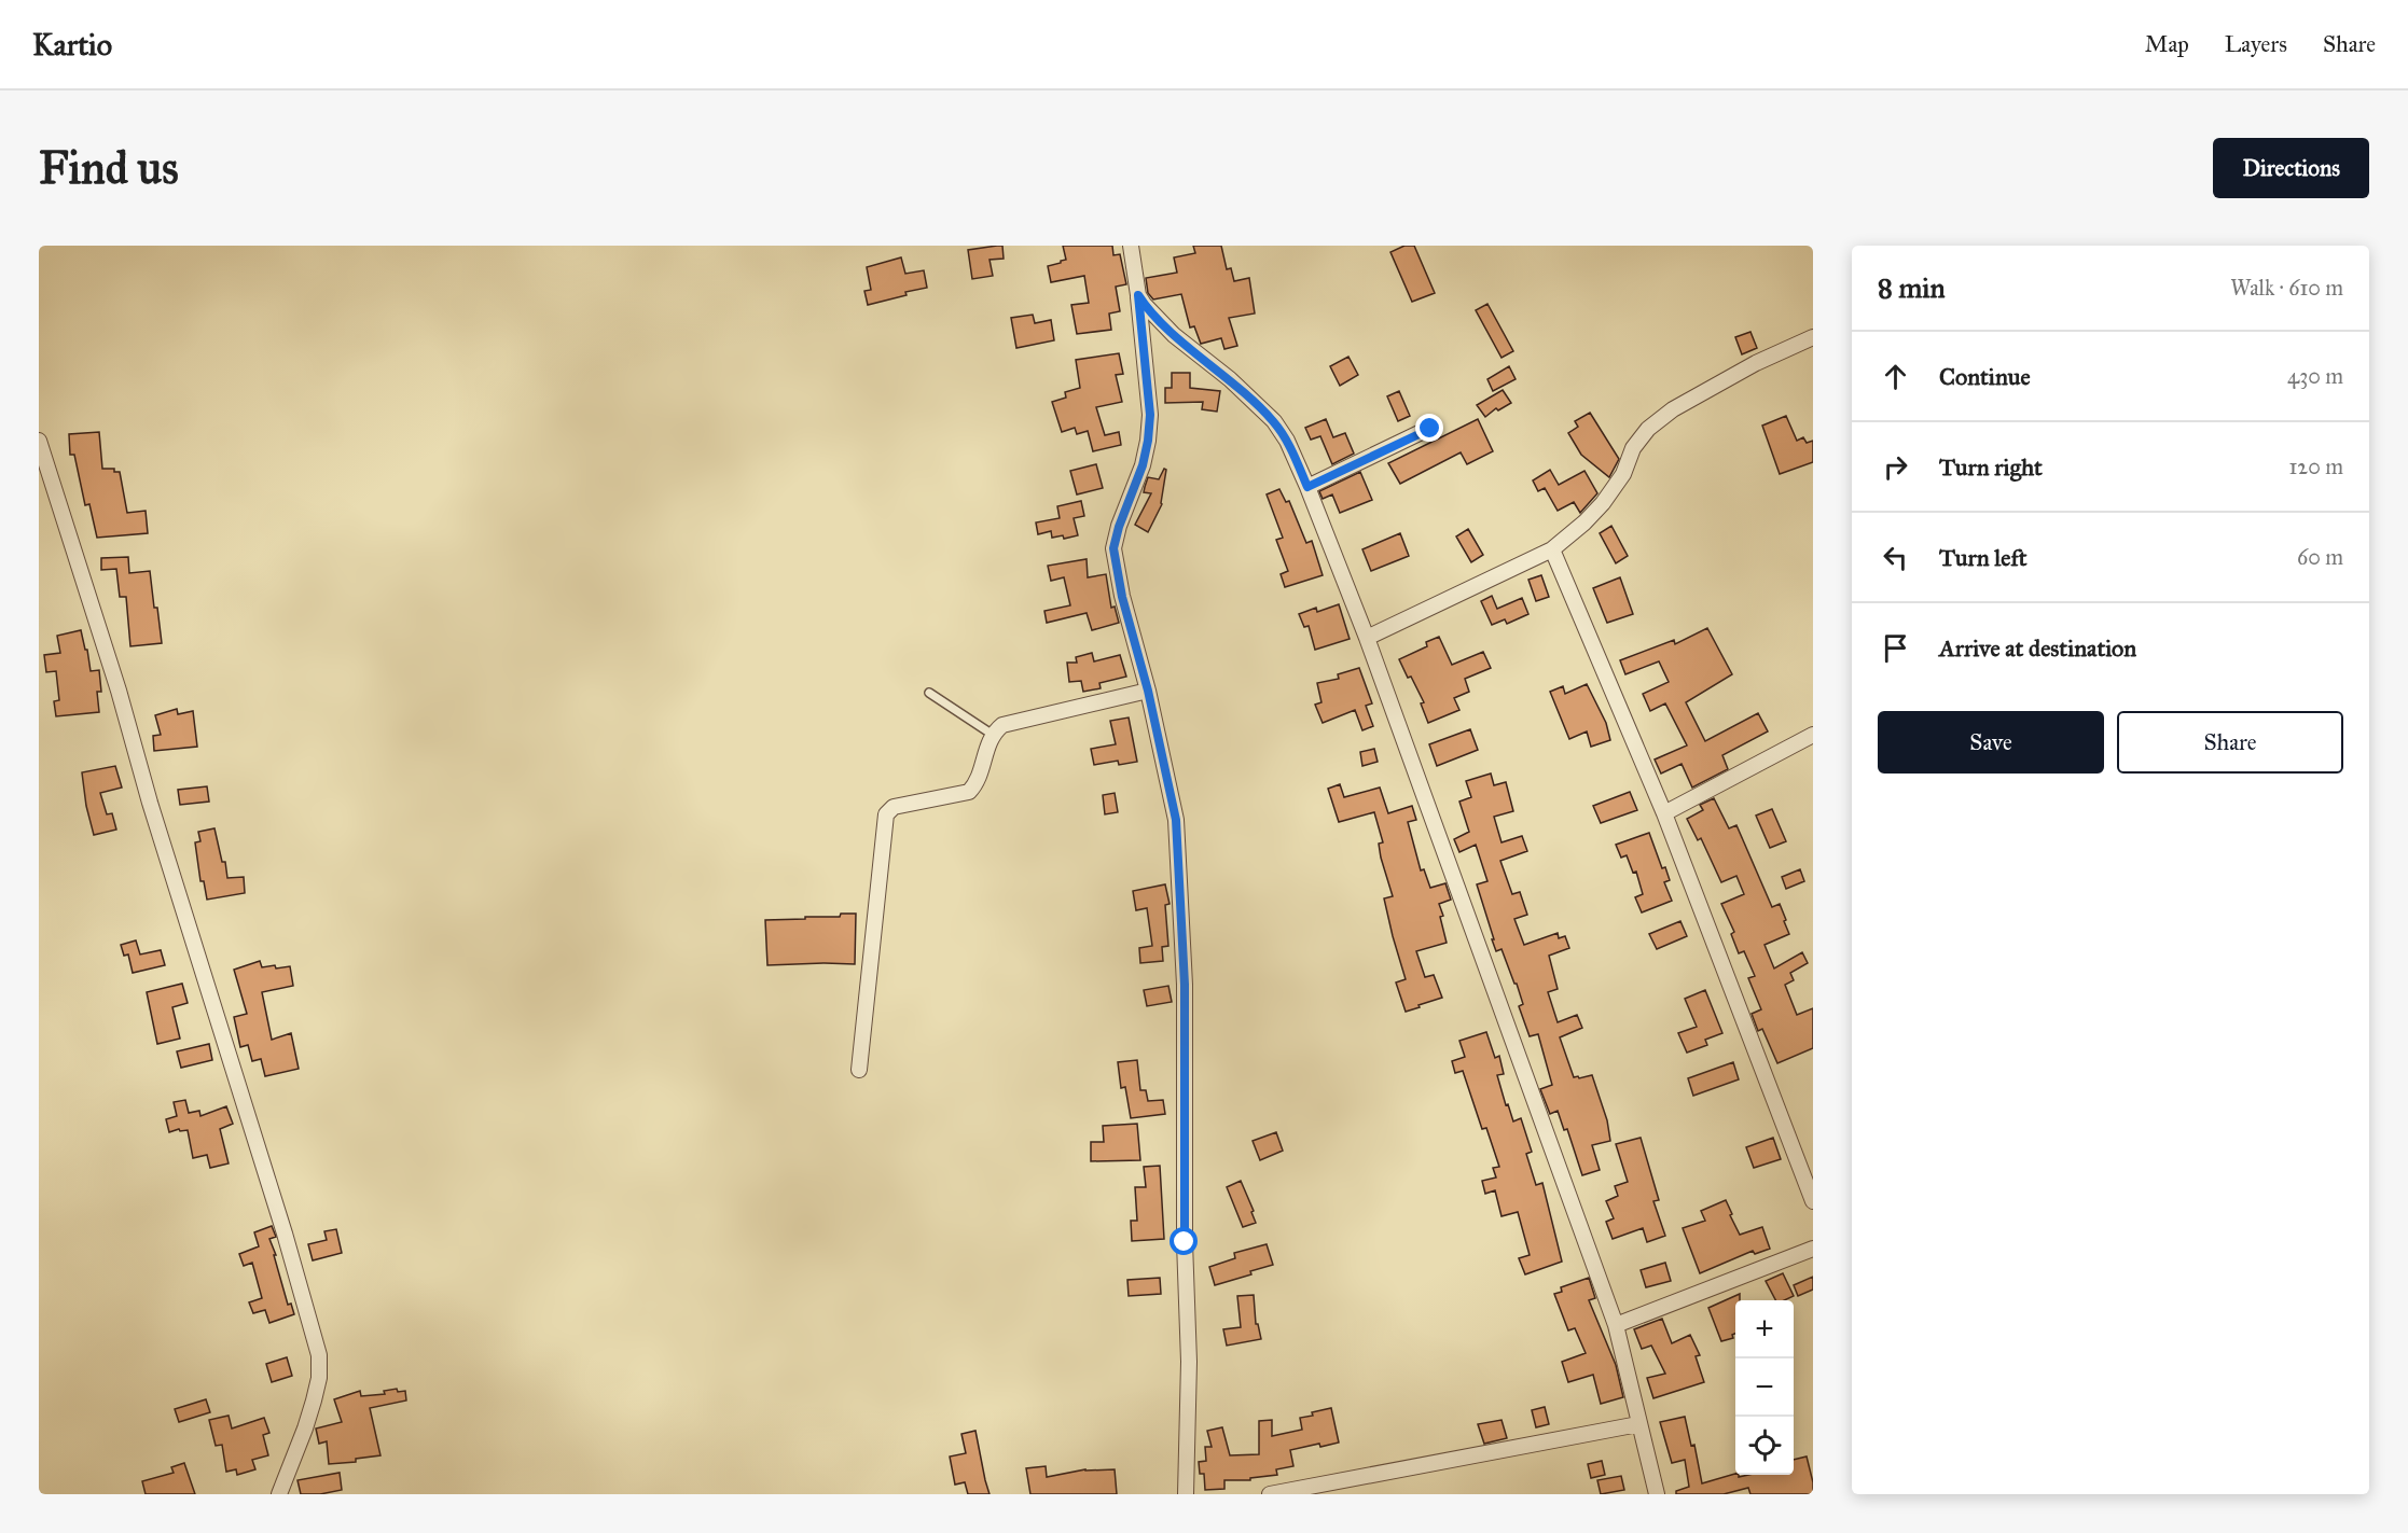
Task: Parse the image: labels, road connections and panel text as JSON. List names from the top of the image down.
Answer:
{
  "page": {
    "header": "Kartio",
    "nav": ["Map", "Layers", "Share"],
    "buttons": [
      "Directions",
      ["Save", "Share"]
    ],
    "title": "Find us",
    "heading": ["8 min", "Walk · 610 m"],
    "list": [
      ["Continue", "430 m"],
      ["Turn right", "120 m"],
      ["Turn left", "60 m"],
      "Arrive at destination"
    ],
    "map_buttons": ["+", "−"]
  }
}
